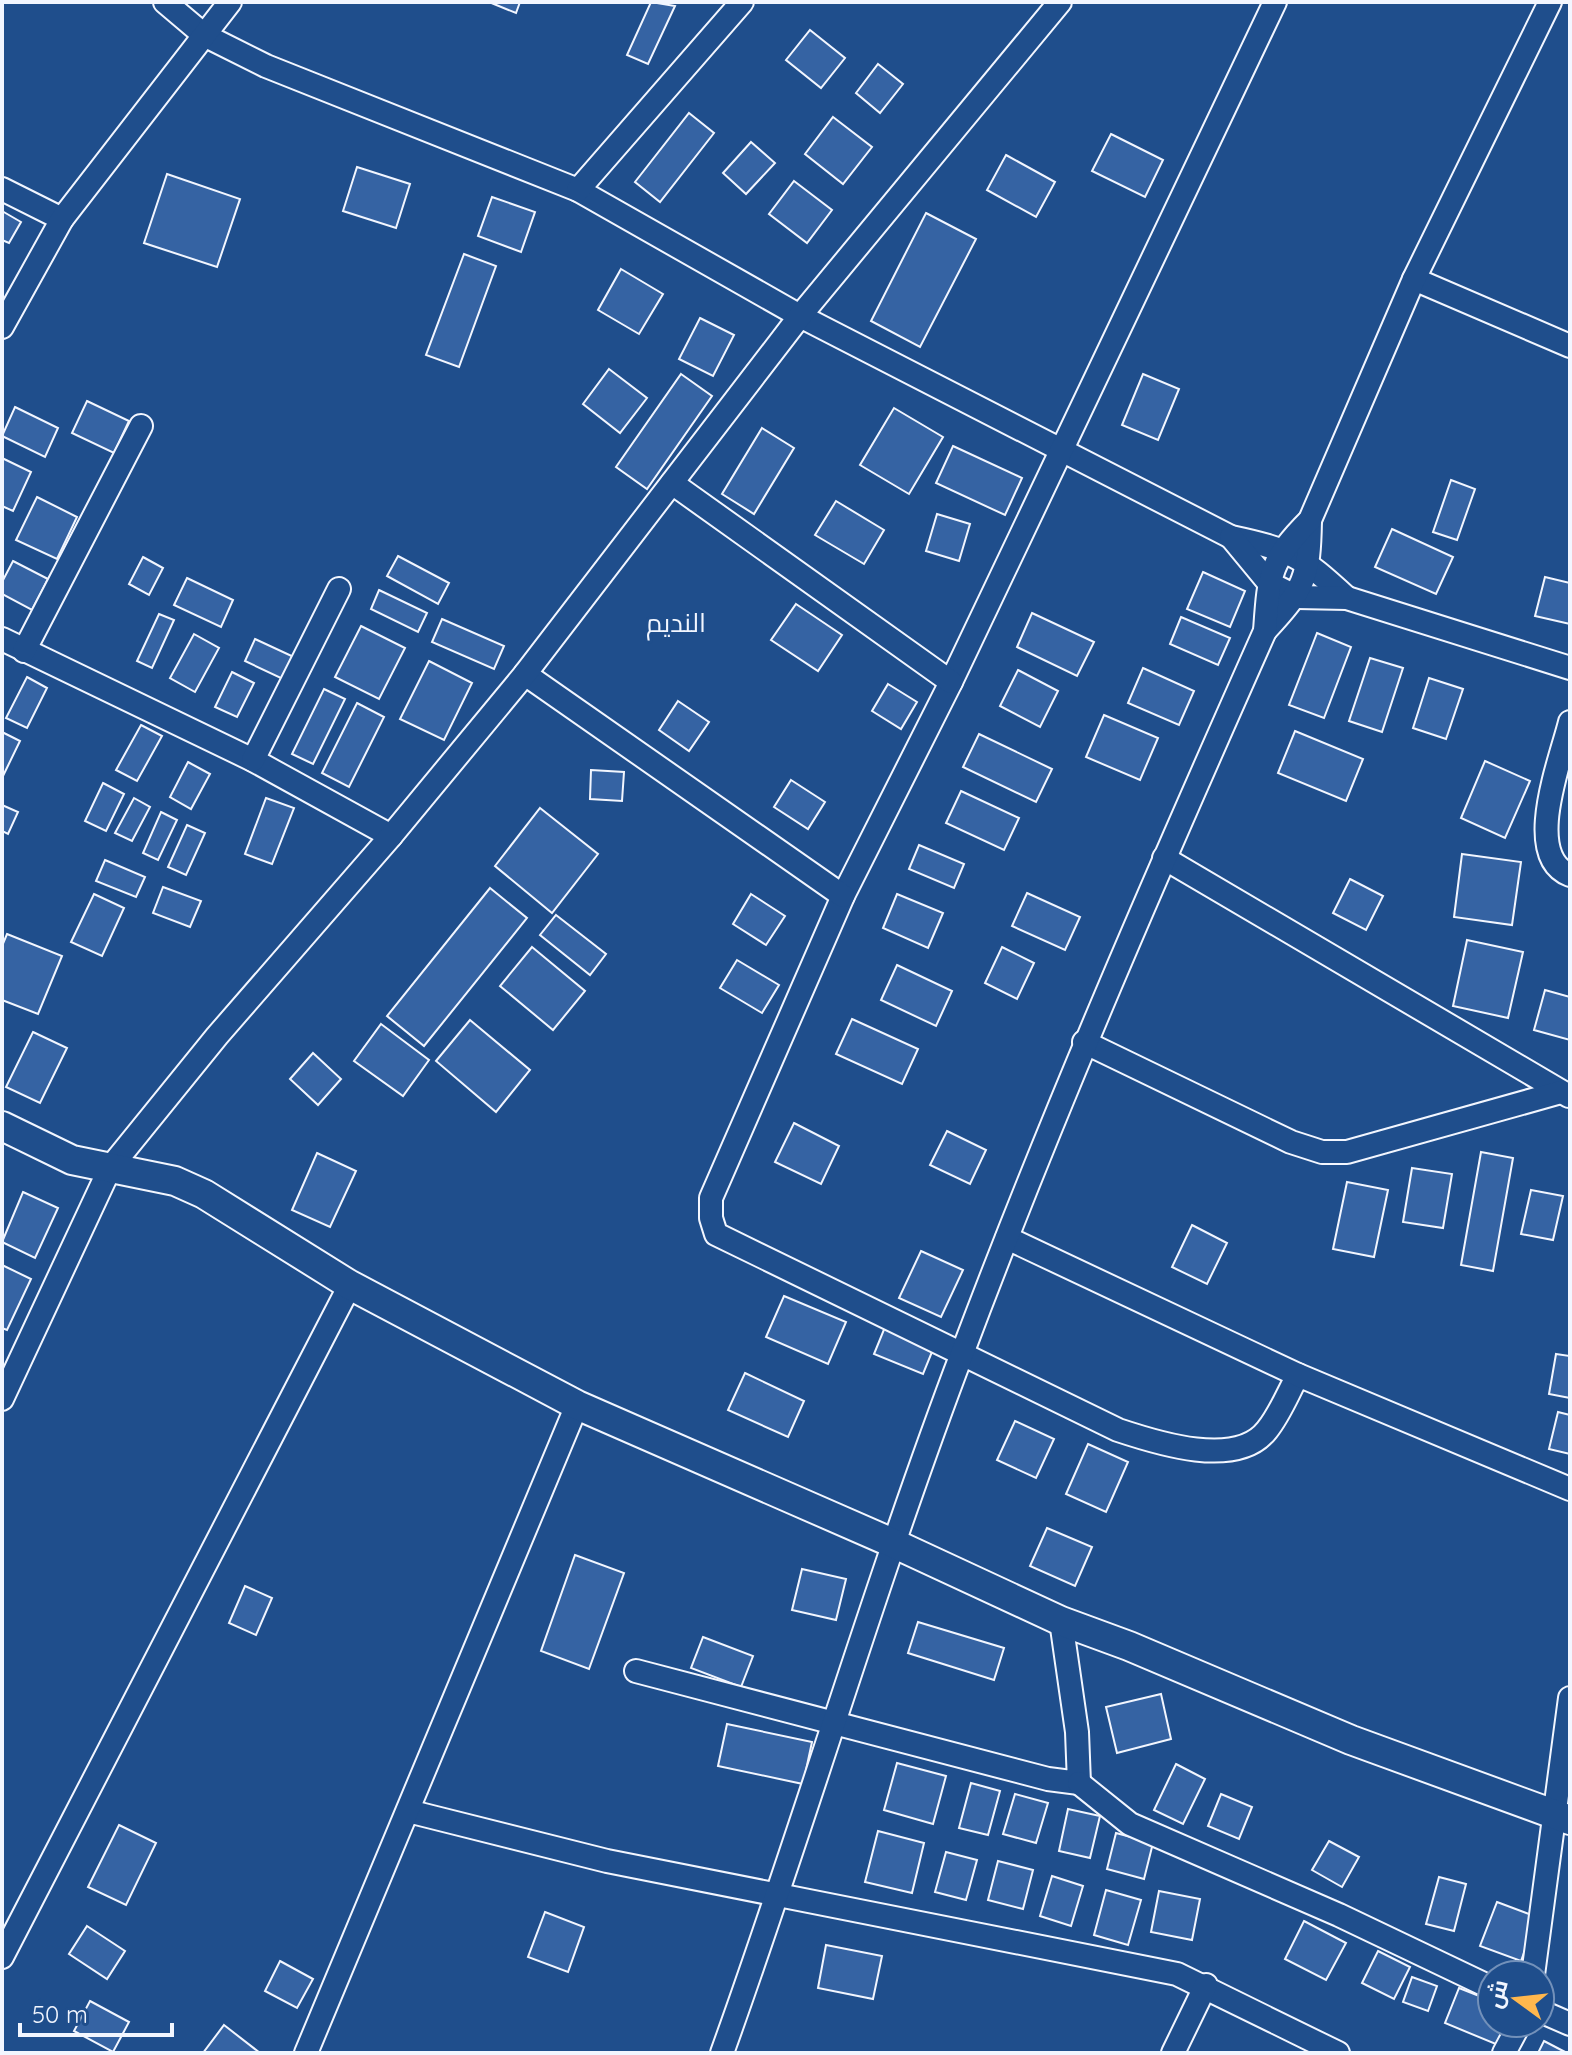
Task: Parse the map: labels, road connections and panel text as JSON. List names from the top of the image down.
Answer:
{
  "districts": ["النديم"],
  "scale_bar": "50 m",
  "north": "left"
}
